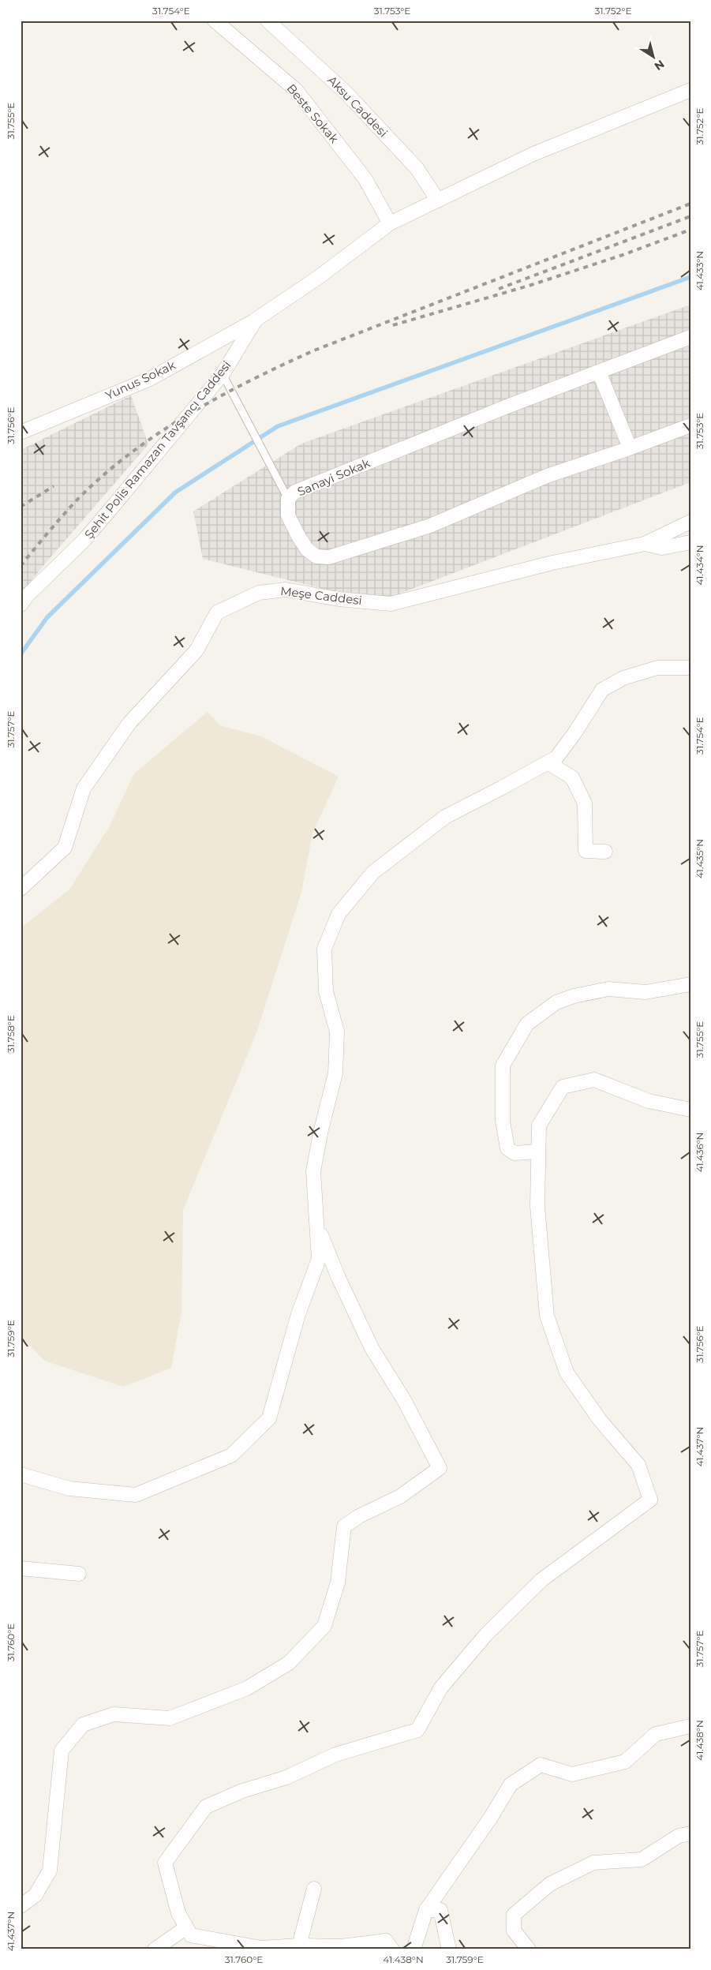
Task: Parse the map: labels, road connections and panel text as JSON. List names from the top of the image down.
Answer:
{
  "streets": {
    "street": [
      "Aksu Caddesi",
      "Beste Sokak",
      "Yunus Sokak",
      "Şehit Polis Ramazan Tavşancı Caddesi",
      "Sanayi Sokak",
      "Meşe Caddesi"
    ]
  },
  "crossings": [
    ["Aksu Caddesi", "Şehit Polis Ramazan Tavşancı Caddesi"],
    ["Beste Sokak", "Şehit Polis Ramazan Tavşancı Caddesi"],
    ["Yunus Sokak", "Şehit Polis Ramazan Tavşancı Caddesi"]
  ],
  "north": "bottom right",
  "coordinates": [
    "31.754°E",
    "31.753°E",
    "31.752°E",
    "31.755°E",
    "41.433°N",
    "31.756°E",
    "41.434°N",
    "31.757°E",
    "41.435°N",
    "31.758°E",
    "41.436°N",
    "31.759°E",
    "41.437°N",
    "31.760°E",
    "41.438°N"
  ]
}
